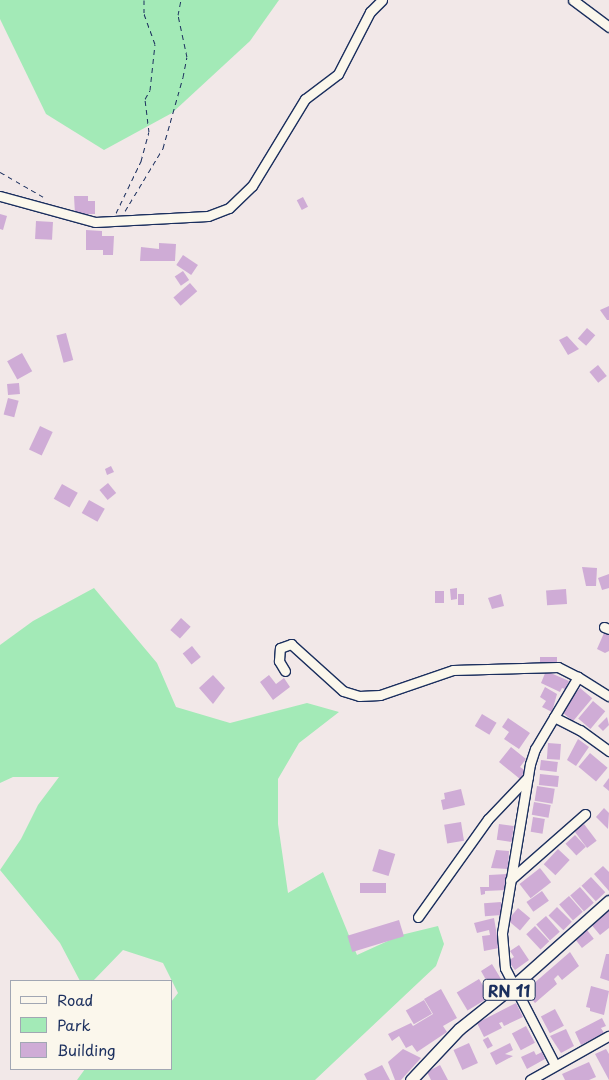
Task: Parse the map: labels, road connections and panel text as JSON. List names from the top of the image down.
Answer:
{
  "streets": {
    "main road": ["RN 11"]
  },
  "legend": ["Road", "Park", "Building"]
}
